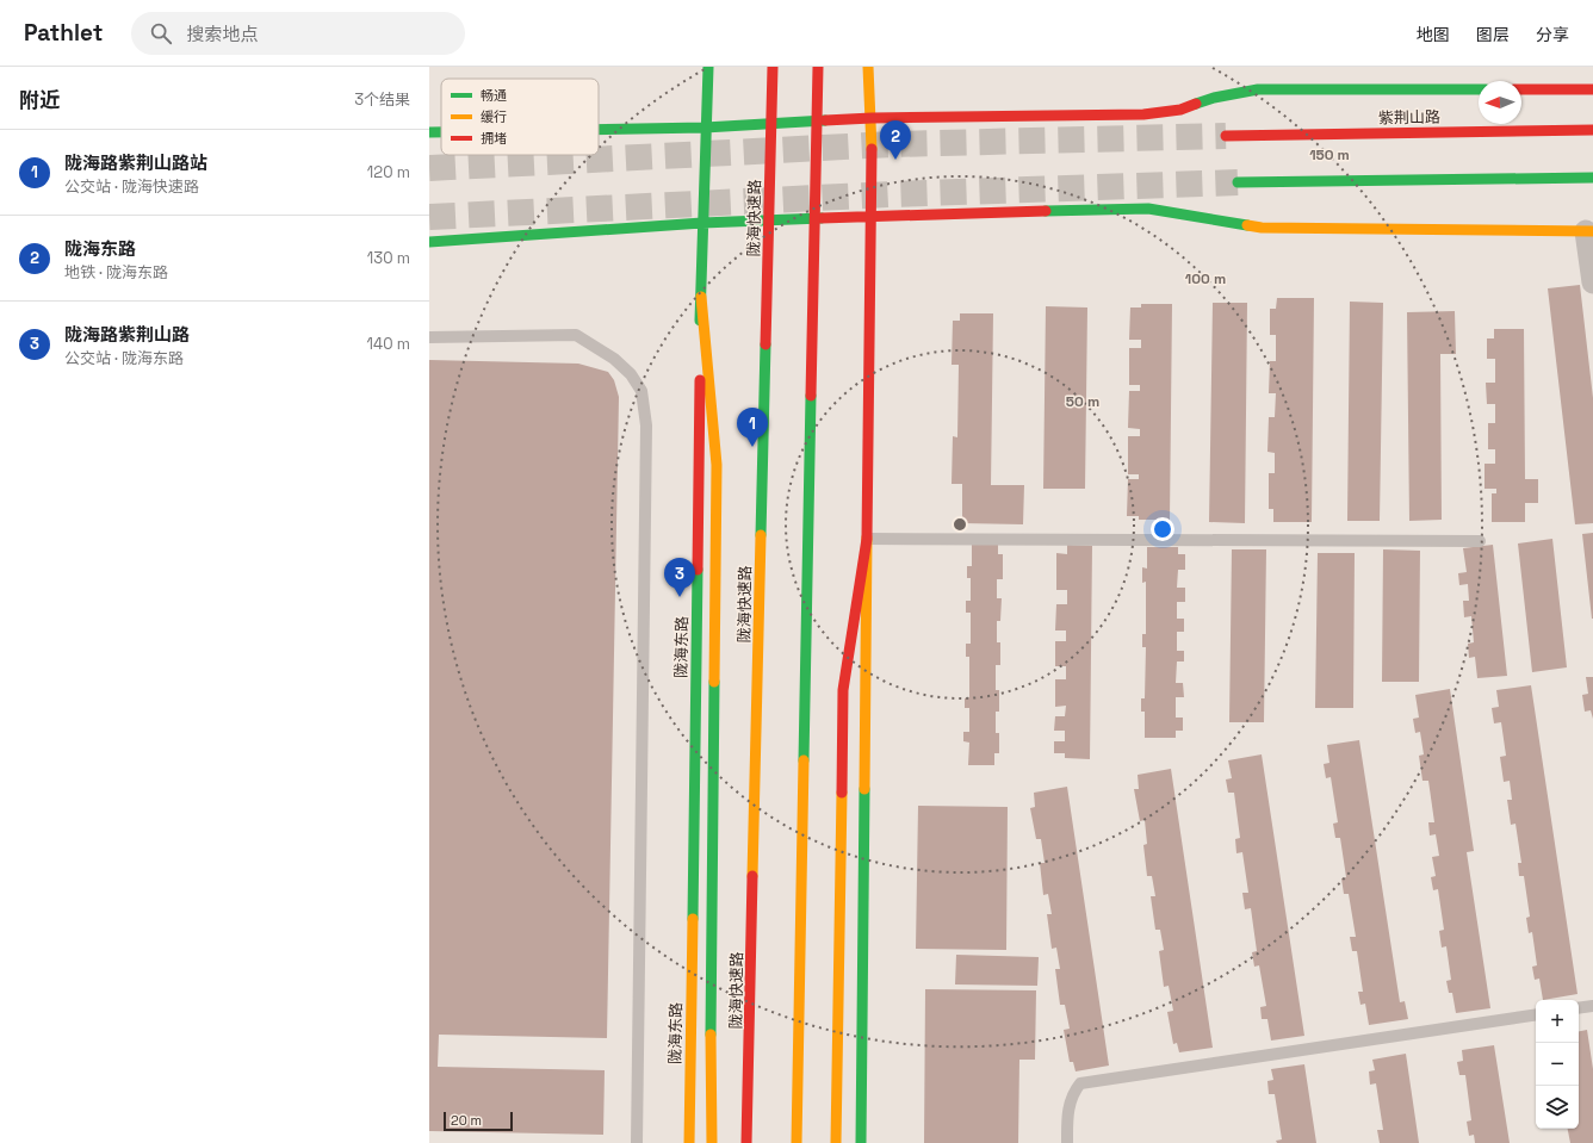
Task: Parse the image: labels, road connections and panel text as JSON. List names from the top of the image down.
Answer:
{
  "streets": {
    "main road": ["紫荆山路", "陇海快速路", "陇海东路"]
  },
  "legend": ["畅通", "缓行", "拥堵"],
  "scale_bar": "20 m",
  "north": "left",
  "page": {
    "header": "Pathlet",
    "search": "搜索地点",
    "nav": ["地图", "图层", "分享"],
    "heading": ["附近", "3个结果"],
    "pins": ["2", "1", "3"],
    "list": [
      {
        "mark": "1",
        "name": "陇海路紫荆山路站",
        "note": "公交站 · 陇海快速路",
        "value": "120 m"
      },
      {
        "mark": "2",
        "name": "陇海东路",
        "note": "地铁 · 陇海东路",
        "value": "130 m"
      },
      {
        "mark": "3",
        "name": "陇海路紫荆山路",
        "note": "公交站 · 陇海东路",
        "value": "140 m"
      }
    ],
    "map_buttons": ["+", "−"],
    "scale": "20 m"
  },
  "rings": ["150 m", "100 m", "50 m"]
}
